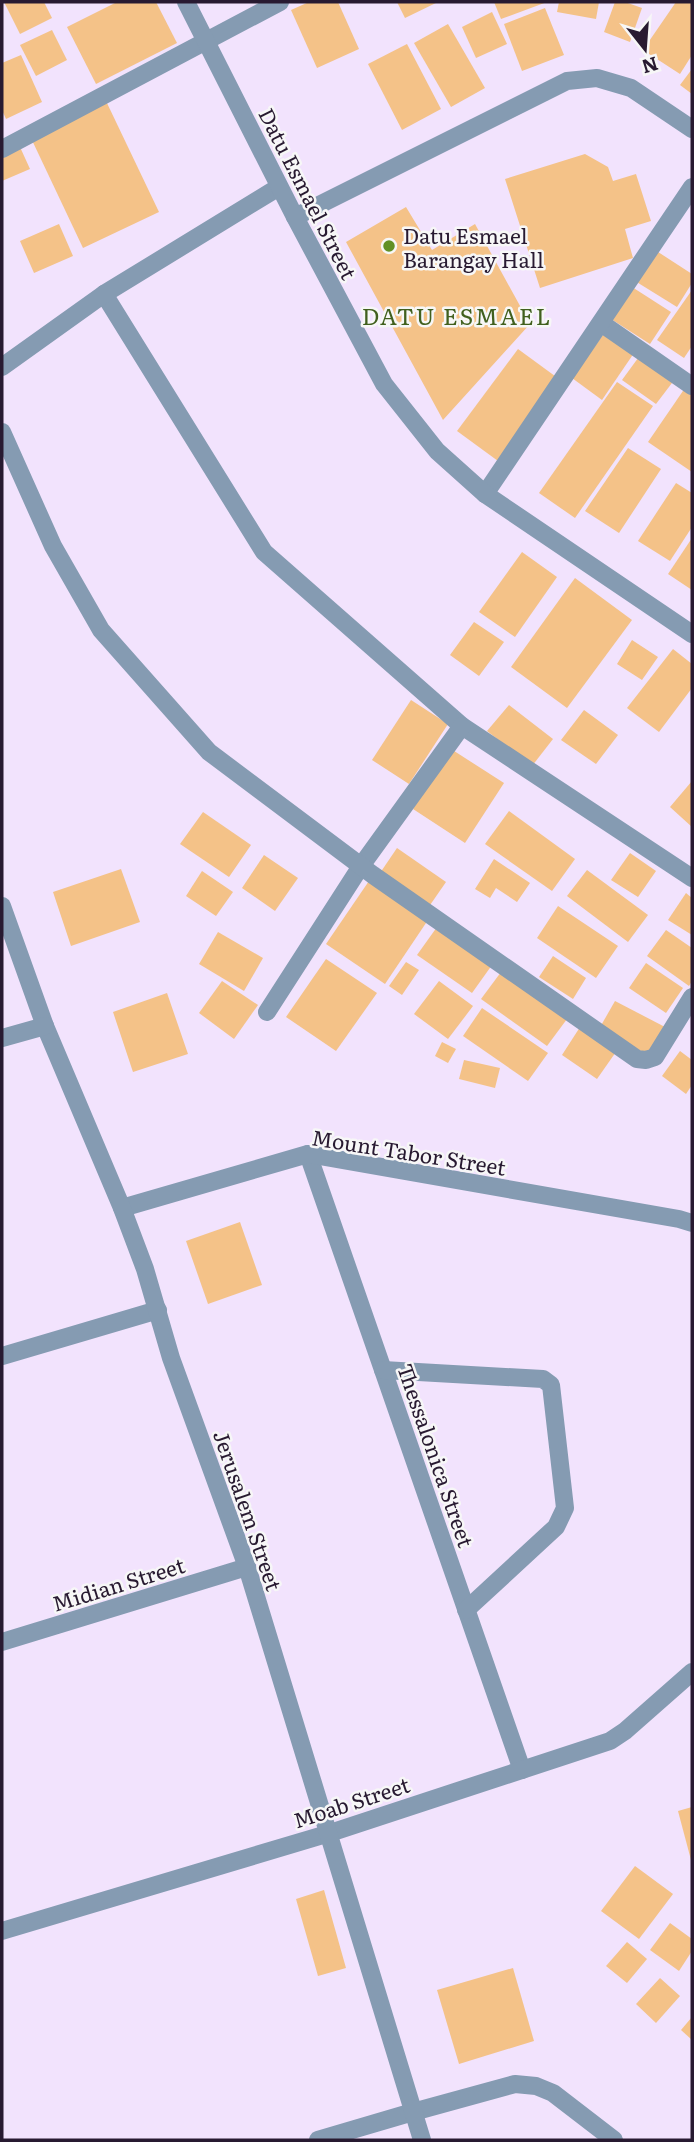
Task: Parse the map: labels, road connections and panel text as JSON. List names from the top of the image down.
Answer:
{
  "streets": {
    "street": [
      "Datu Esmael Street",
      "Mount Tabor Street",
      "Thessalonica Street",
      "Jerusalem Street",
      "Midian Street",
      "Moab Street"
    ]
  },
  "crossings": [
    ["Mount Tabor Street", "Thessalonica Street"],
    ["Mount Tabor Street", "Jerusalem Street"],
    ["Thessalonica Street", "Moab Street"],
    ["Jerusalem Street", "Midian Street"],
    ["Jerusalem Street", "Moab Street"]
  ],
  "districts": ["DATU ESMAEL"],
  "places": ["Datu Esmael Barangay Hall"],
  "north": "bottom"
}
